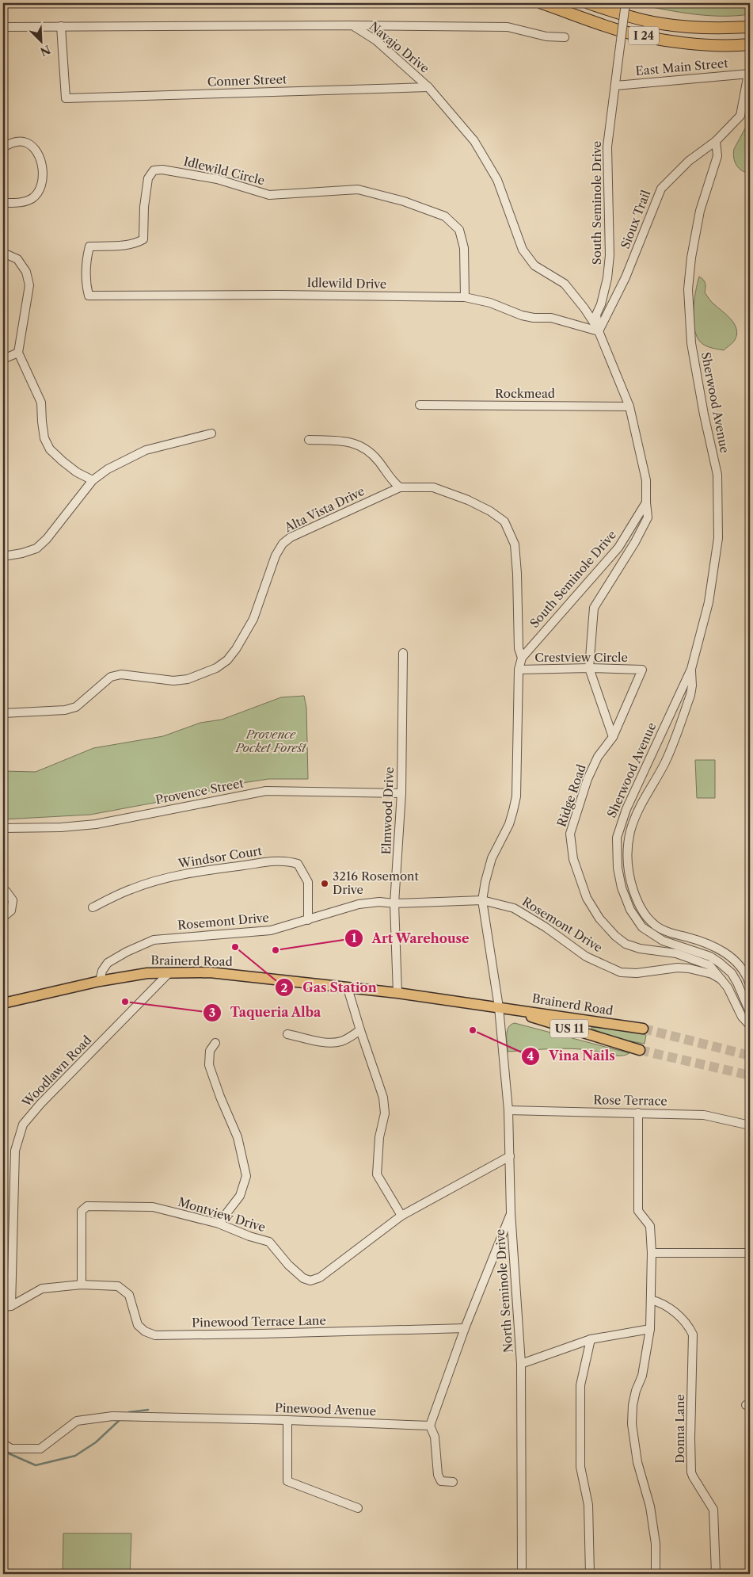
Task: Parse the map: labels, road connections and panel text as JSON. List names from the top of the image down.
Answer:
{
  "streets": {
    "highway": ["I 24"],
    "main road": ["Brainerd Road", "US 11"],
    "street": [
      "Navajo Drive",
      "East Main Street",
      "Conner Street",
      "Idlewild Circle",
      "South Seminole Drive",
      "Sioux Trail",
      "Idlewild Drive",
      "Rockmead",
      "Sherwood Avenue",
      "Alta Vista Drive",
      "Crestview Circle",
      "Provence Street",
      "Ridge Road",
      "Elmwood Drive",
      "Windsor Court",
      "Rosemont Drive",
      "Woodlawn Road",
      "Rose Terrace",
      "Montview Drive",
      "North Seminole Drive",
      "Pinewood Terrace Lane",
      "Pinewood Avenue",
      "Donna Lane"
    ]
  },
  "crossings": [
    ["Navajo Drive", "Conner Street"],
    ["Navajo Drive", "South Seminole Drive"],
    ["Navajo Drive", "Sioux Trail"],
    ["Navajo Drive", "Idlewild Drive"],
    ["East Main Street", "South Seminole Drive"],
    ["East Main Street", "Sioux Trail"],
    ["Idlewild Circle", "Idlewild Drive"],
    ["South Seminole Drive", "Sioux Trail"],
    ["South Seminole Drive", "Idlewild Drive"],
    ["South Seminole Drive", "Rockmead"],
    ["South Seminole Drive", "Alta Vista Drive"],
    ["South Seminole Drive", "Crestview Circle"],
    ["South Seminole Drive", "Rosemont Drive"],
    ["South Seminole Drive", "Brainerd Road"],
    ["South Seminole Drive", "North Seminole Drive"],
    ["Sioux Trail", "Idlewild Drive"],
    ["Sioux Trail", "Sherwood Avenue"],
    ["Crestview Circle", "Ridge Road"],
    ["Provence Street", "Elmwood Drive"],
    ["Ridge Road", "Rosemont Drive"],
    ["Elmwood Drive", "Rosemont Drive"],
    ["Elmwood Drive", "Brainerd Road"],
    ["Windsor Court", "Rosemont Drive"],
    ["Rosemont Drive", "Brainerd Road"],
    ["Brainerd Road", "Woodlawn Road"],
    ["Brainerd Road", "North Seminole Drive"],
    ["Rose Terrace", "North Seminole Drive"],
    ["Montview Drive", "North Seminole Drive"],
    ["Montview Drive", "Pinewood Terrace Lane"]
  ],
  "parks": ["Provence Pocket Forest"],
  "places": [
    "3216 Rosemont Drive",
    "Gas Station",
    "Art Warehouse",
    "Taqueria Alba",
    "Vina Nails"
  ],
  "north": "bottom right"
}
